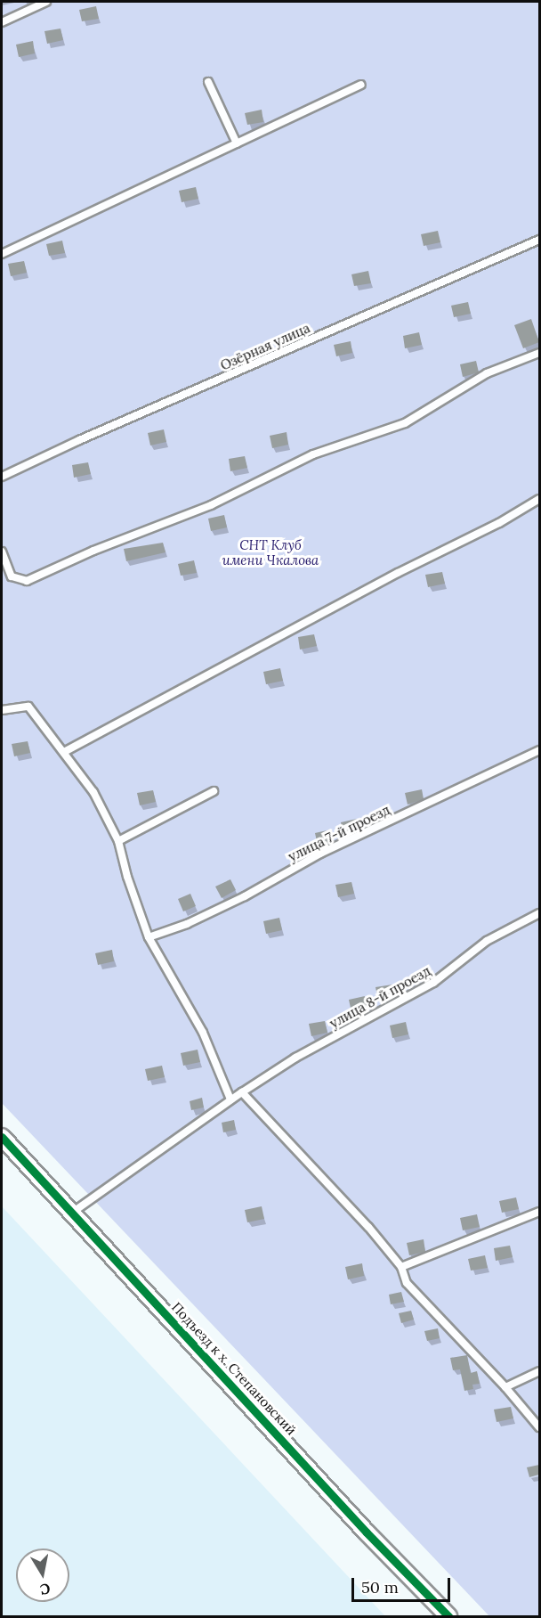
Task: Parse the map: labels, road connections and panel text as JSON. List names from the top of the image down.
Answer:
{
  "streets": {
    "street": ["Подъезд к х. Степановский"],
    "lane": ["Озёрная улица", "улица 7-й проезд", "улица 8-й проезд"]
  },
  "crossings": [
    ["улица 8-й проезд", "Подъезд к х. Степановский"]
  ],
  "parks": ["СНТ Клуб имени Чкалова"],
  "scale_bar": "50 m",
  "north": "bottom"
}
